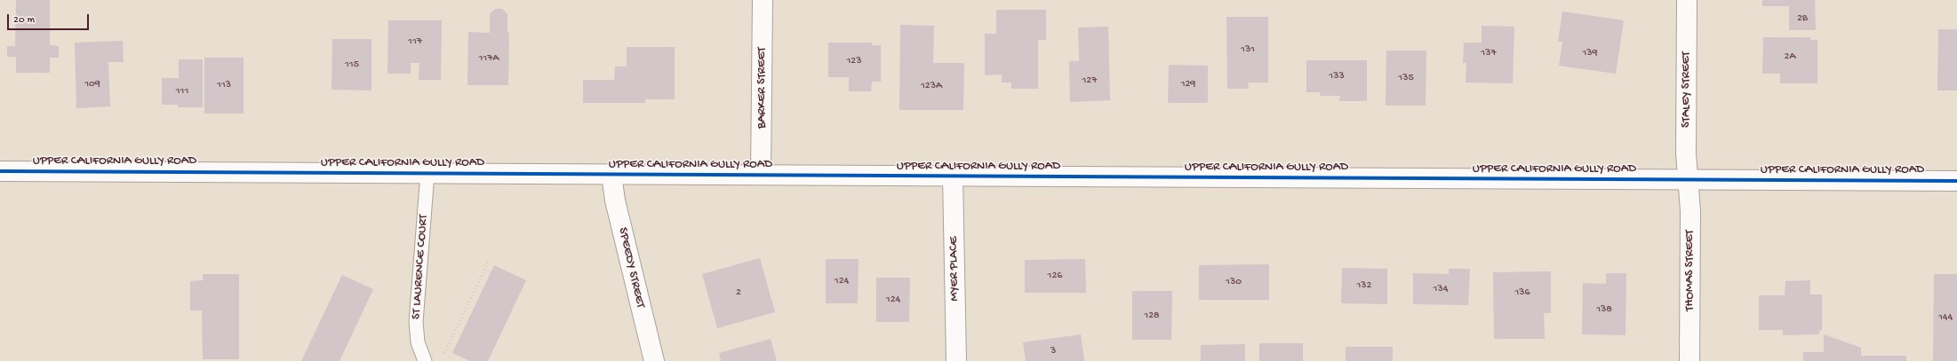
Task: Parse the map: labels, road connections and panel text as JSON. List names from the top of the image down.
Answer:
{
  "streets": {
    "street": [
      "BARKER STREET",
      "STALEY STREET",
      "UPPER CALIFORNIA GULLY ROAD",
      "SPEEDY STREET",
      "MYER PLACE",
      "THOMAS STREET"
    ],
    "lane": ["ST LAURENCE COURT"]
  },
  "crossings": [
    ["BARKER STREET", "UPPER CALIFORNIA GULLY ROAD"],
    ["STALEY STREET", "UPPER CALIFORNIA GULLY ROAD"],
    ["STALEY STREET", "THOMAS STREET"],
    ["UPPER CALIFORNIA GULLY ROAD", "ST LAURENCE COURT"],
    ["UPPER CALIFORNIA GULLY ROAD", "SPEEDY STREET"],
    ["UPPER CALIFORNIA GULLY ROAD", "MYER PLACE"],
    ["UPPER CALIFORNIA GULLY ROAD", "THOMAS STREET"]
  ],
  "house_numbers": [
    "2B",
    "117",
    "131",
    "137",
    "139",
    "2A",
    "117A",
    "123",
    "115",
    "133",
    "135",
    "127",
    "109",
    "129",
    "113",
    "123A",
    "111",
    "126",
    "124",
    "130",
    "132",
    "134",
    "2",
    "136",
    "124",
    "138",
    "128",
    "144",
    "3"
  ],
  "scale_bar": "20 m"
}
